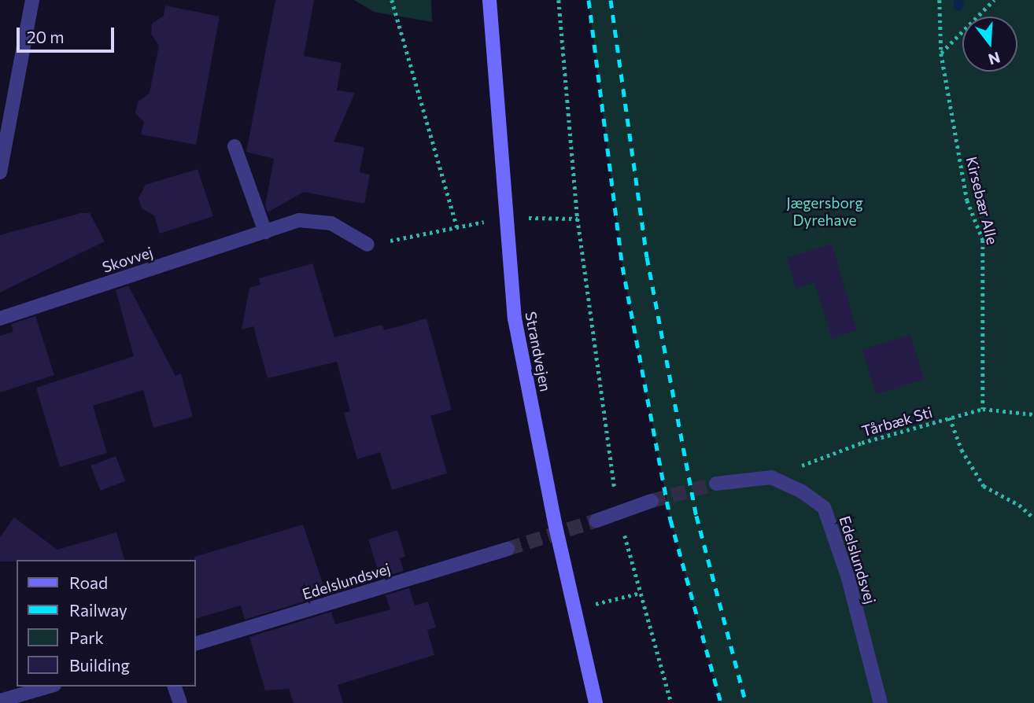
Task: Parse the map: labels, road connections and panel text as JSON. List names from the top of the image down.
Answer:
{
  "streets": {
    "main road": ["Strandvejen"],
    "street": ["Skovvej", "Edelslundsvej"],
    "path": ["Kirsebær Alle", "Tårbæk Sti"]
  },
  "crossings": [
    ["Kirsebær Alle", "Tårbæk Sti"],
    ["Tårbæk Sti", "Edelslundsvej"]
  ],
  "parks": ["Jægersborg Dyrehave"],
  "legend": [
    "Road",
    "Railway",
    "Park",
    "Building"
  ],
  "scale_bar": "20 m",
  "north": "bottom"
}
